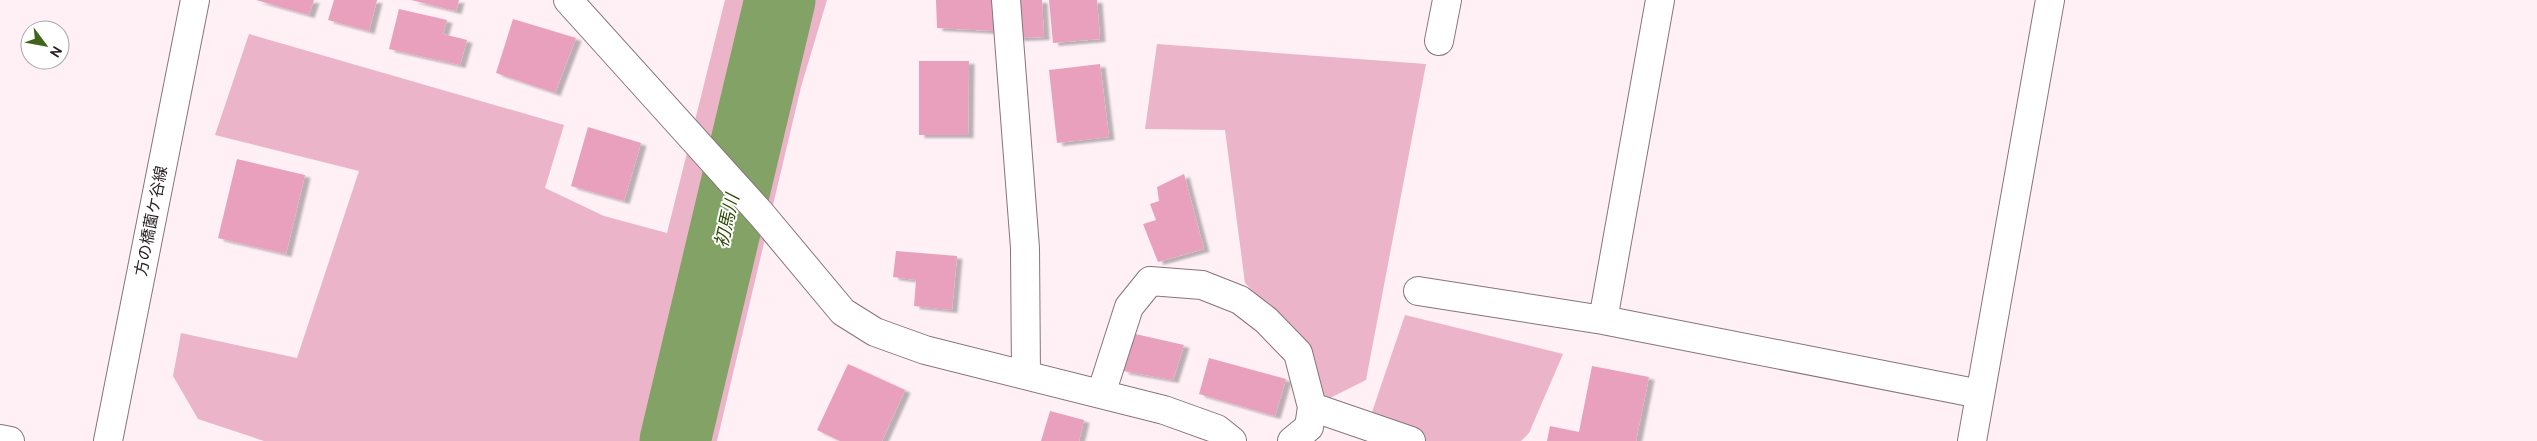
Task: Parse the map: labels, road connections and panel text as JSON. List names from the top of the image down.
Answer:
{
  "streets": {
    "street": ["方の橋薗ケ谷線"]
  },
  "water": ["初馬川"],
  "north": "bottom right"
}
